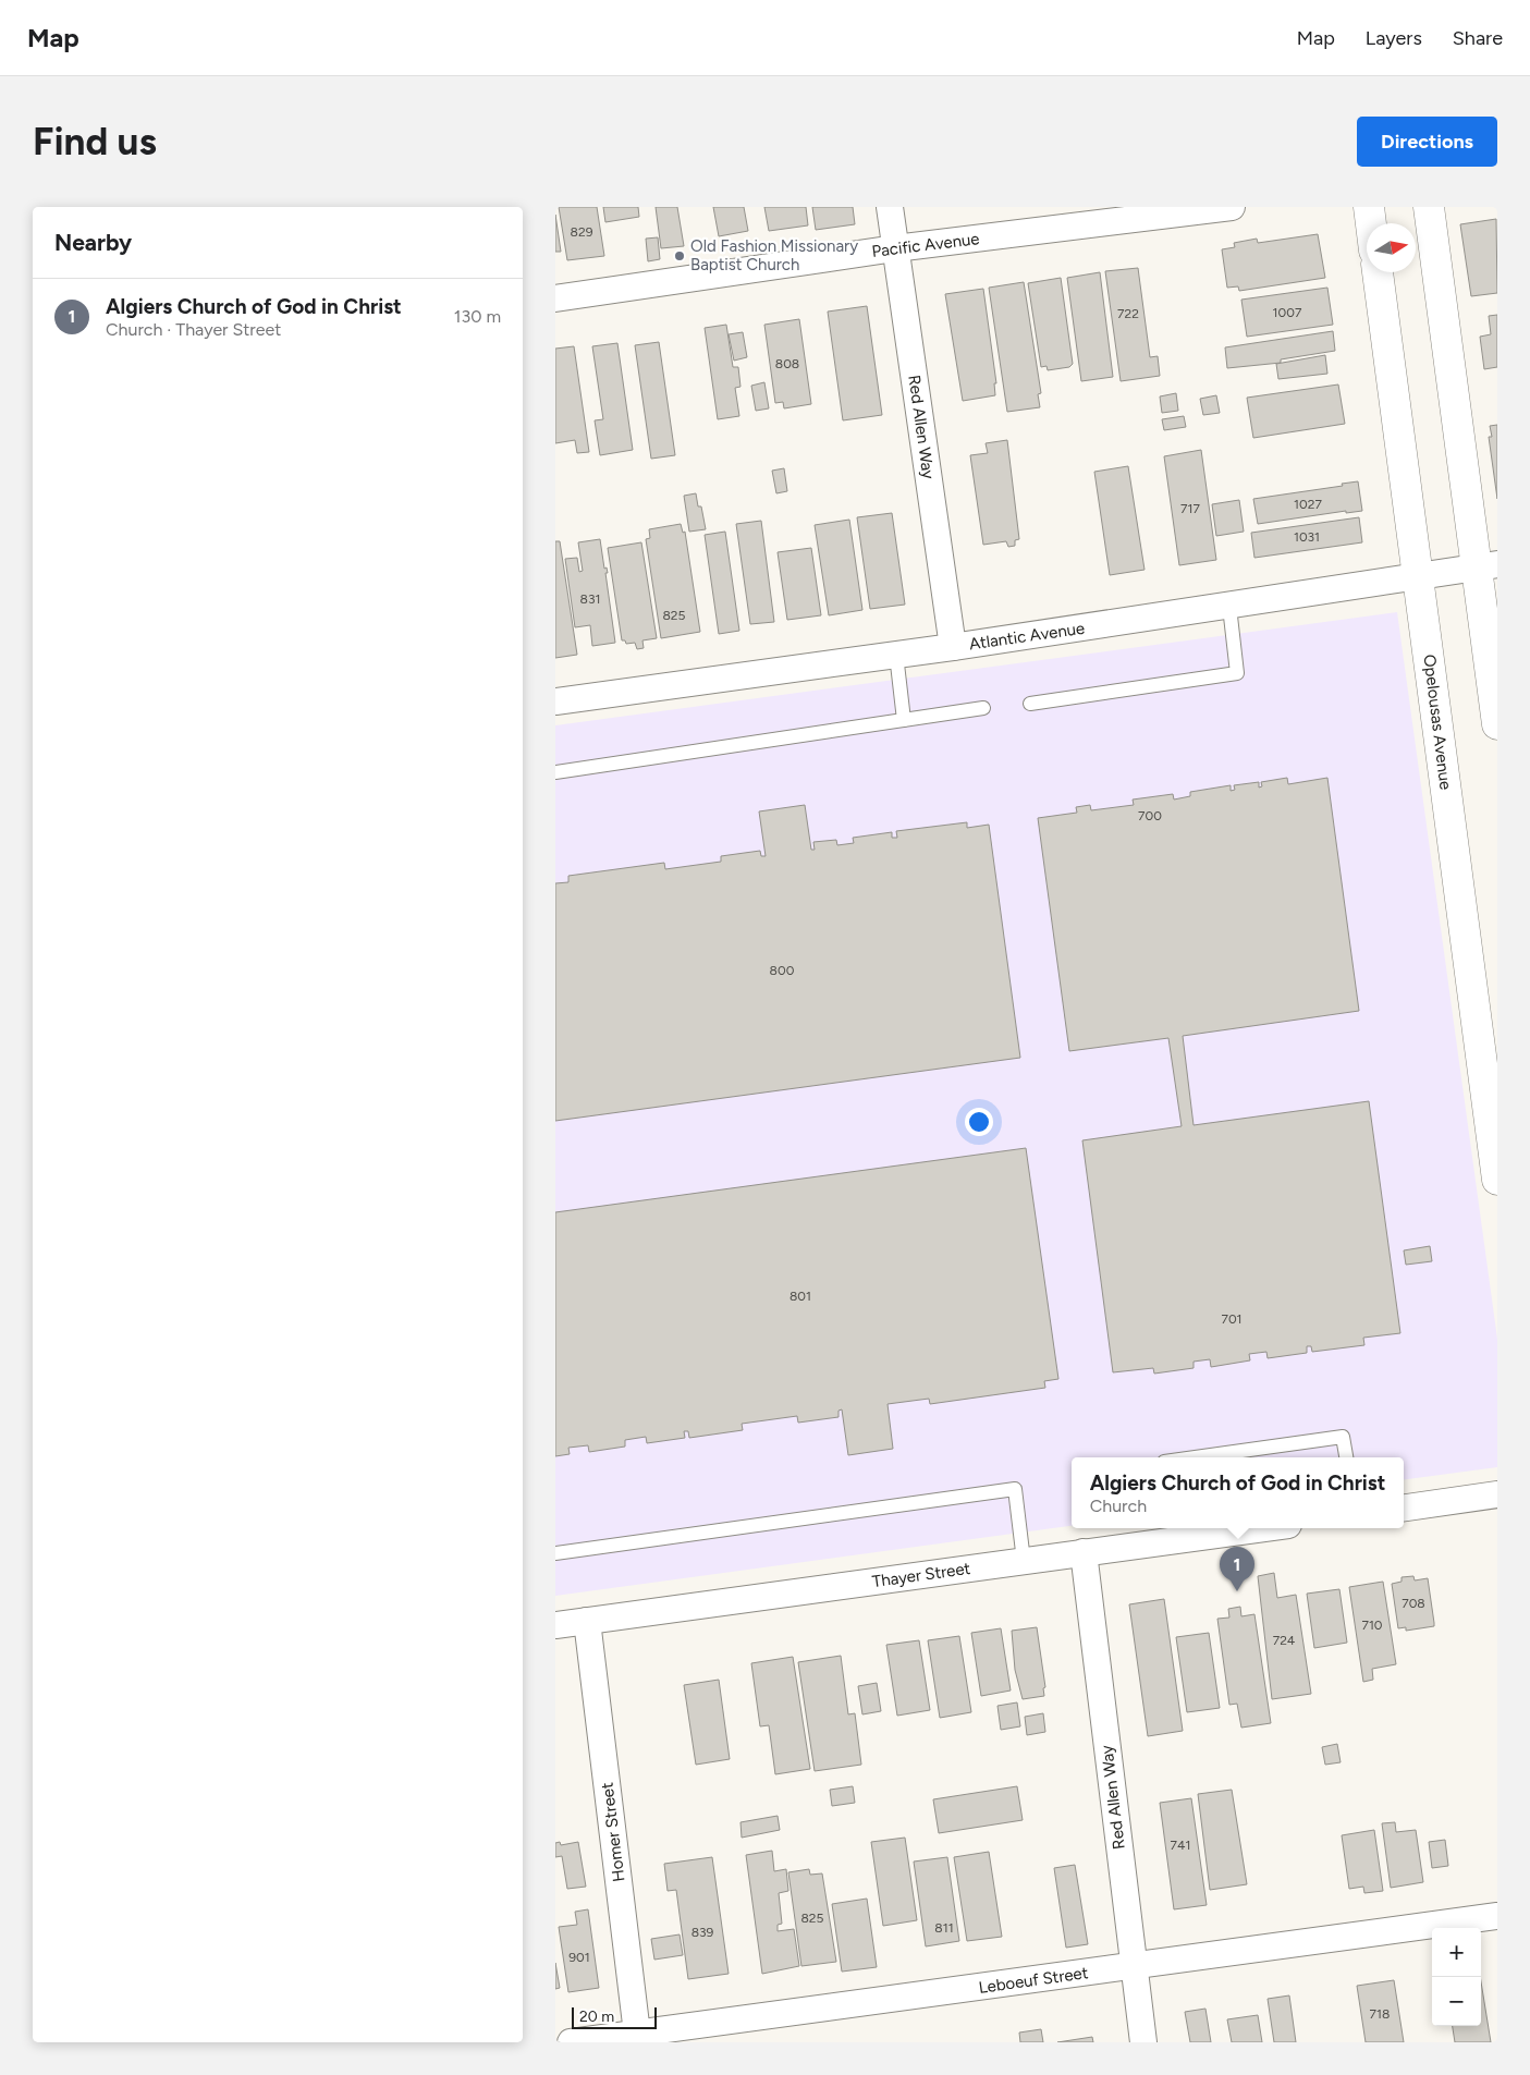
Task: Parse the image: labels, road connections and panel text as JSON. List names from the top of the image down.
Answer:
{
  "streets": {
    "street": [
      "Pacific Avenue",
      "Red Allen Way",
      "Atlantic Avenue",
      "Opelousas Avenue",
      "Thayer Street",
      "Homer Street",
      "Leboeuf Street"
    ]
  },
  "crossings": [
    ["Pacific Avenue", "Red Allen Way"],
    ["Red Allen Way", "Atlantic Avenue"],
    ["Red Allen Way", "Thayer Street"],
    ["Red Allen Way", "Leboeuf Street"],
    ["Atlantic Avenue", "Opelousas Avenue"],
    ["Thayer Street", "Homer Street"],
    ["Homer Street", "Leboeuf Street"]
  ],
  "places": ["Old Fashion Missionary Baptist Church"],
  "house_numbers": [
    "829",
    "1007",
    "722",
    "808",
    "1027",
    "717",
    "1031",
    "831",
    "825",
    "700",
    "800",
    "801",
    "701",
    "708",
    "710",
    "724",
    "741",
    "825",
    "811",
    "839",
    "901",
    "718"
  ],
  "scale_bar": "20 m",
  "north": "right",
  "page": {
    "header": "Map",
    "nav": ["Map", "Layers", "Share"],
    "buttons": "Directions",
    "title": "Find us",
    "heading": "Nearby",
    "list": [
      {
        "mark": "1",
        "name": "Algiers Church of God in Christ",
        "note": "Church · Thayer Street",
        "value": "130 m"
      }
    ],
    "popup": ["Algiers Church of God in Christ", "Church"],
    "pins": "1",
    "map_buttons": ["+", "−"],
    "scale": "20 m"
  }
}
